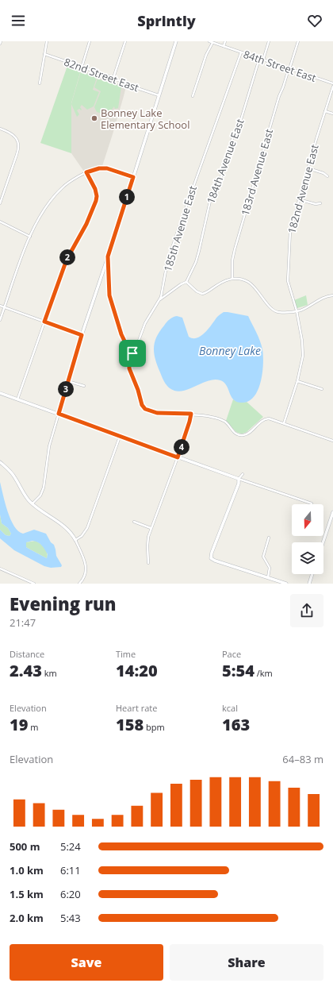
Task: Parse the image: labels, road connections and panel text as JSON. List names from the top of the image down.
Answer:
{
  "streets": {
    "street": [
      "84th Street East",
      "82nd Street East",
      "184th Avenue East",
      "183rd Avenue East",
      "182nd Avenue East",
      "185th Avenue East"
    ]
  },
  "crossings": [
    ["84th Street East", "184th Avenue East"],
    ["84th Street East", "183rd Avenue East"],
    ["84th Street East", "185th Avenue East"]
  ],
  "water": ["Bonney Lake"],
  "places": ["Bonney Lake Elementary School"],
  "north": "bottom",
  "page": {
    "header": "Sprintly",
    "pins": [
      "1",
      "2",
      "3",
      "4"
    ],
    "heading": ["Evening run", "21:47"],
    "stats": [
      ["Distance", "2.43 km"],
      ["Time", "14:20"],
      ["Pace", "5:54 /km"],
      ["Elevation", "19 m"],
      ["Heart rate", "158 bpm"],
      ["kcal", "163"]
    ],
    "chart": ["Elevation", "64–83 m"],
    "list": [
      {
        "name": "500 m",
        "note": "5:24"
      },
      {
        "name": "1.0 km",
        "note": "6:11"
      },
      {
        "name": "1.5 km",
        "note": "6:20"
      },
      {
        "name": "2.0 km",
        "note": "5:43"
      }
    ],
    "buttons": ["Save", "Share"]
  }
}
